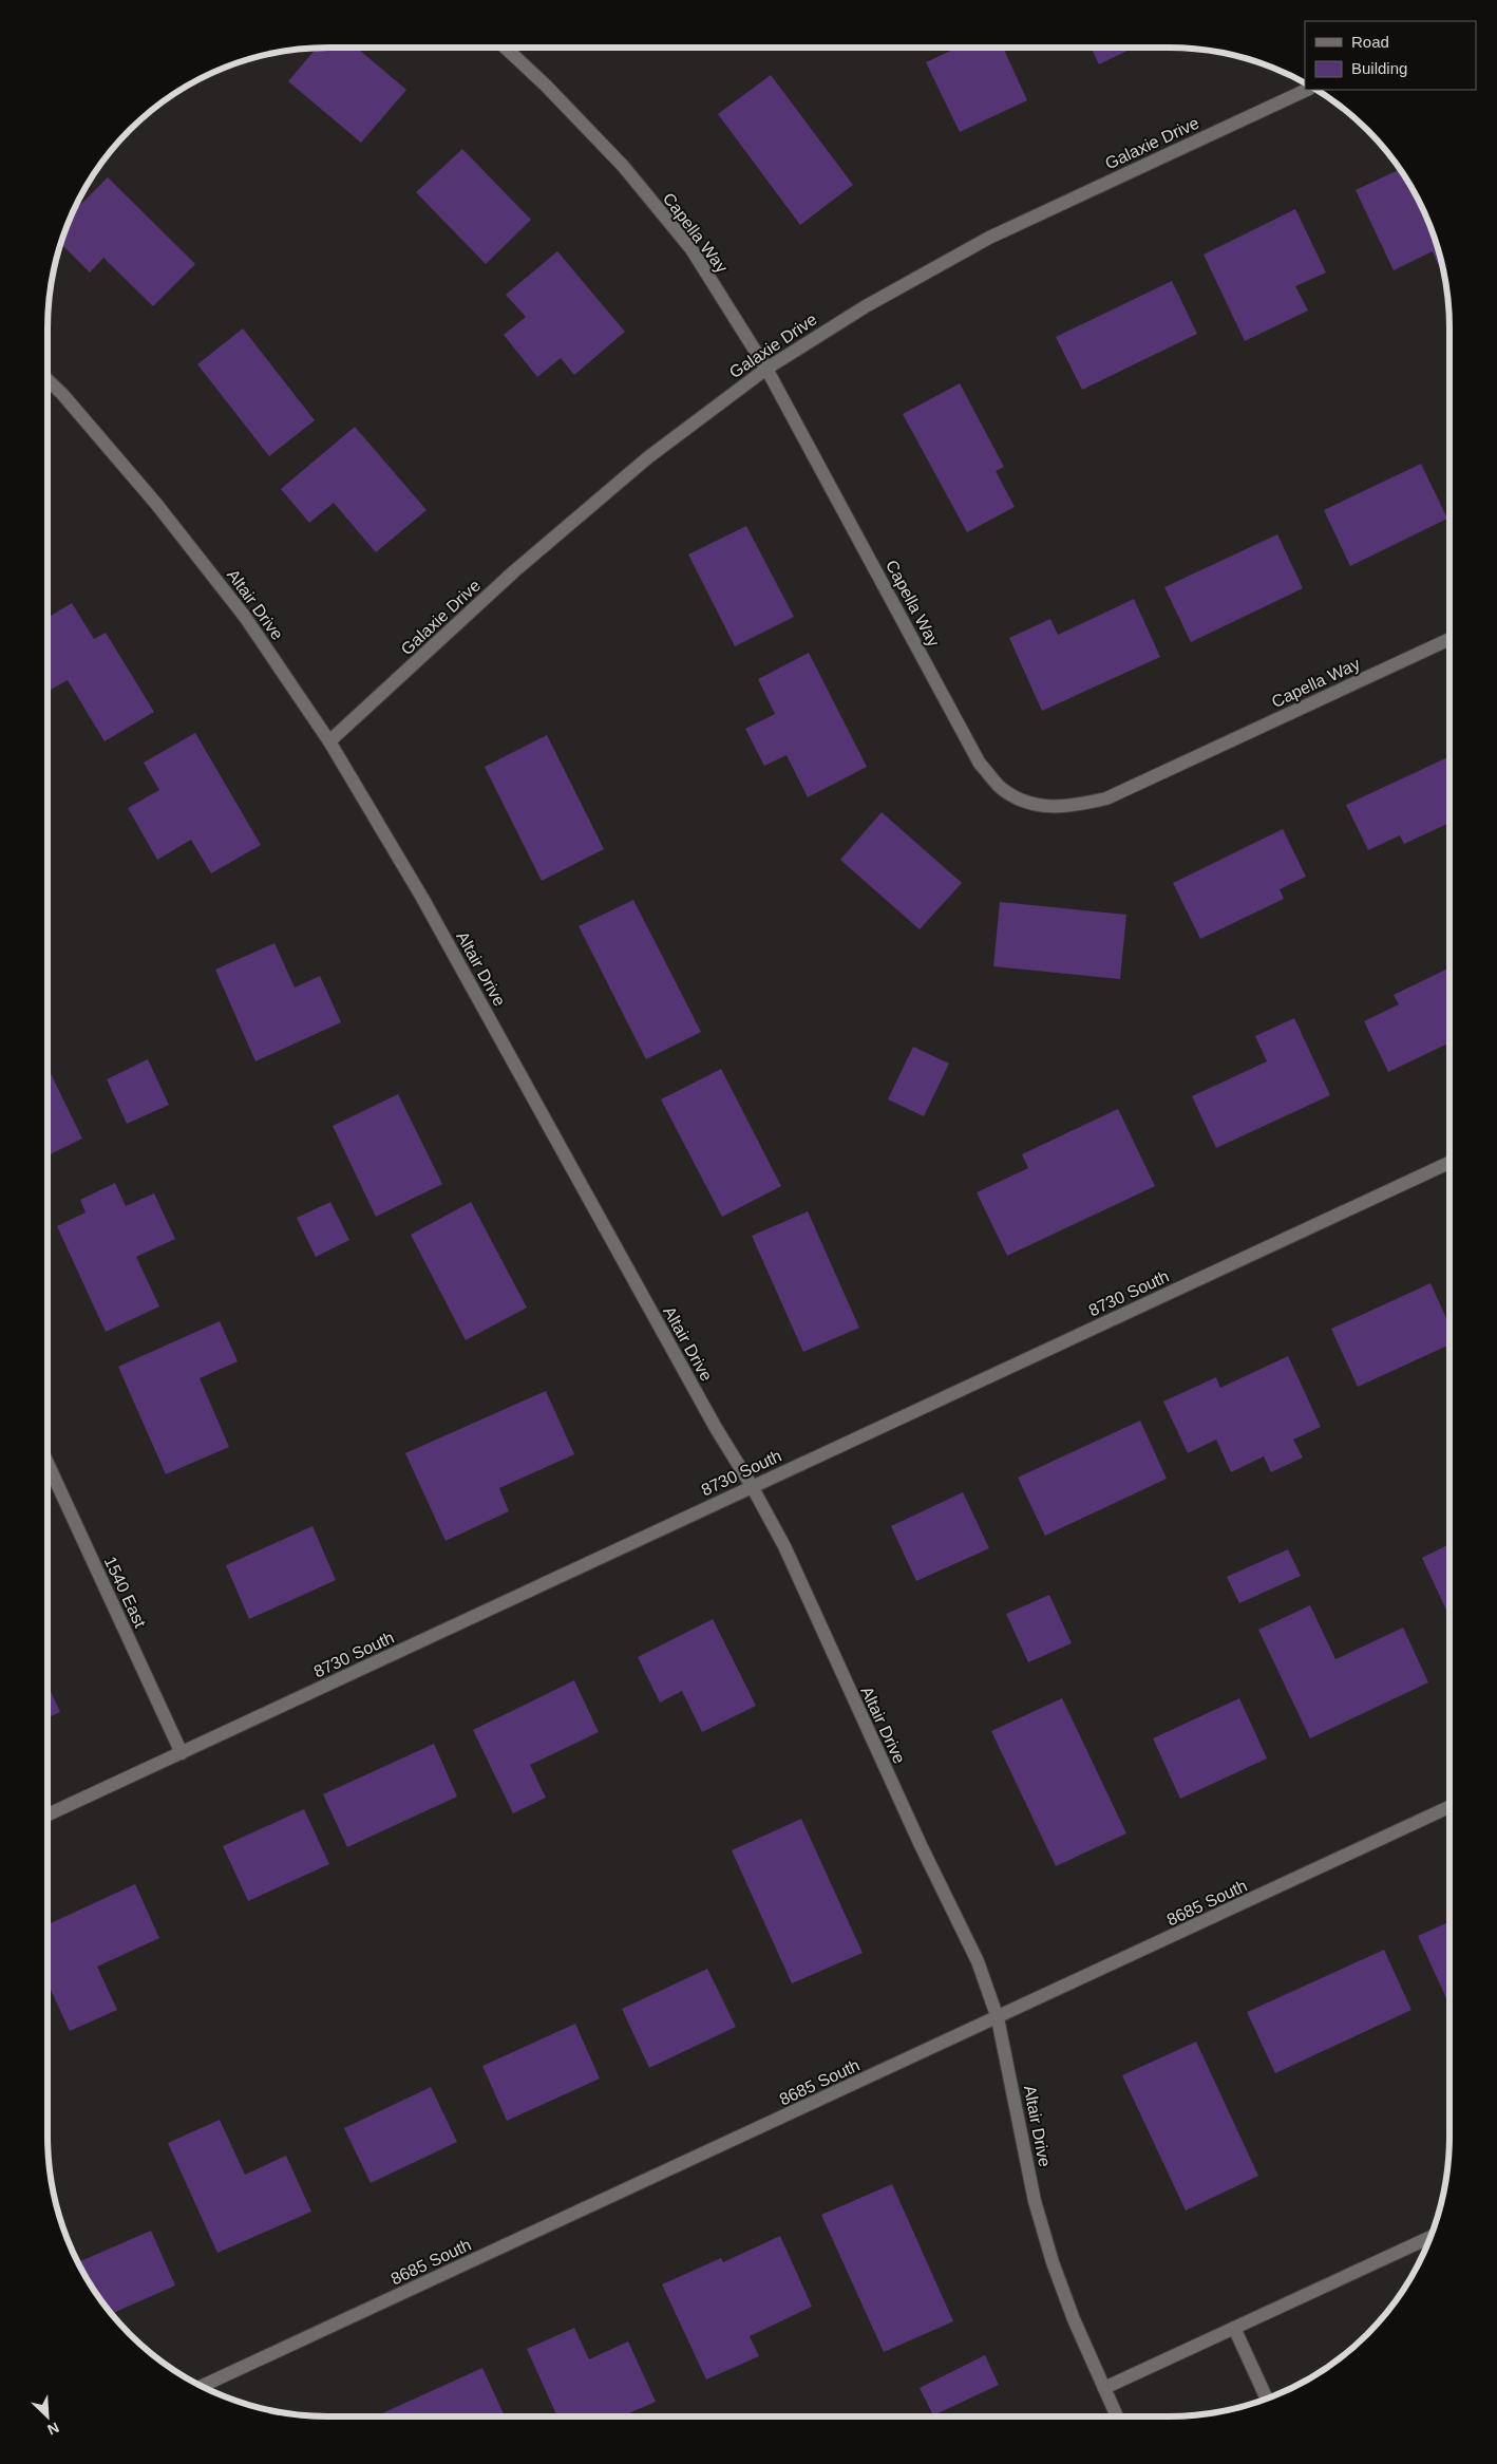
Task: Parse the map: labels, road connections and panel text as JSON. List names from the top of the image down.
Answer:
{
  "streets": {
    "street": [
      "Galaxie Drive",
      "Capella Way",
      "Altair Drive",
      "8730 South",
      "1540 East",
      "8685 South"
    ]
  },
  "crossings": [
    ["Galaxie Drive", "Capella Way"],
    ["Galaxie Drive", "Altair Drive"],
    ["Altair Drive", "8730 South"],
    ["Altair Drive", "8685 South"],
    ["8730 South", "1540 East"]
  ],
  "legend": ["Road", "Building"],
  "north": "bottom right"
}
